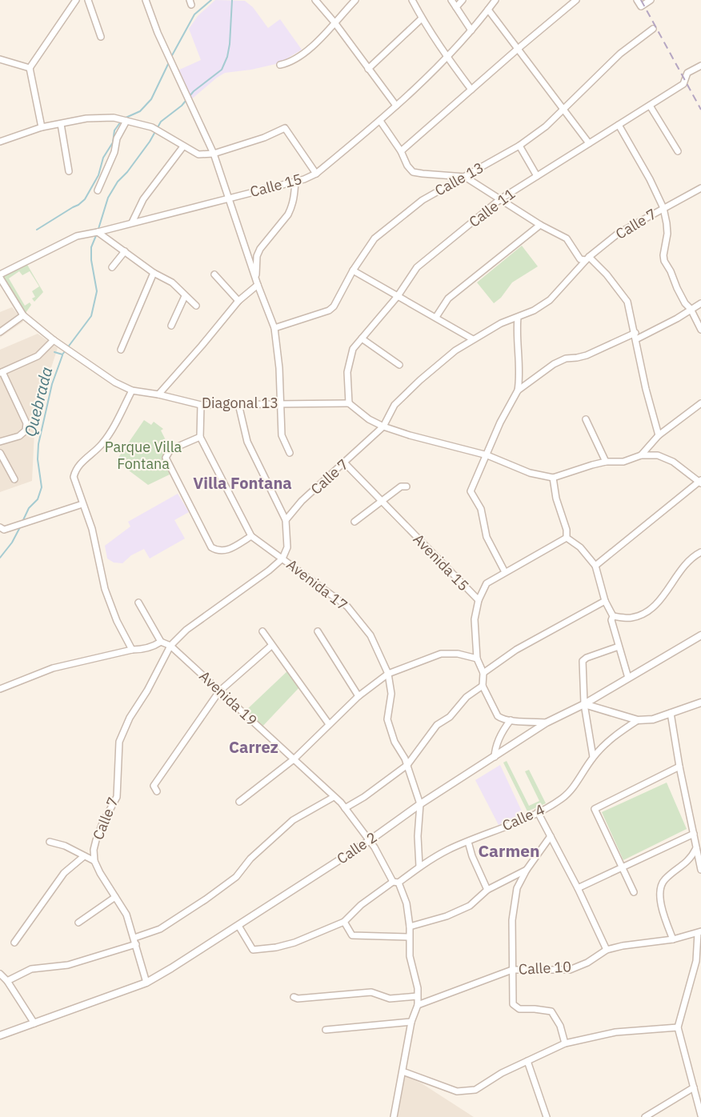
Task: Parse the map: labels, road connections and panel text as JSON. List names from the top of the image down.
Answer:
{
  "streets": {
    "street": [
      "Calle 13",
      "Calle 15",
      "Calle 11",
      "Calle 7",
      "Diagonal 13",
      "Avenida 15",
      "Avenida 17",
      "Avenida 19",
      "Calle 4",
      "Calle 2",
      "Calle 10"
    ]
  },
  "crossings": [
    ["Calle 11", "Diagonal 13"],
    ["Calle 7", "Avenida 15"],
    ["Calle 7", "Avenida 17"],
    ["Calle 7", "Avenida 19"],
    ["Diagonal 13", "Avenida 17"],
    ["Avenida 17", "Calle 2"],
    ["Avenida 19", "Calle 4"],
    ["Avenida 19", "Calle 2"],
    ["Avenida 19", "Calle 10"],
    ["Calle 4", "Calle 2"]
  ],
  "districts": ["Villa Fontana", "Carrez", "Carmen"],
  "water": ["Quebrada"],
  "parks": ["Parque Villa Fontana"]
}
